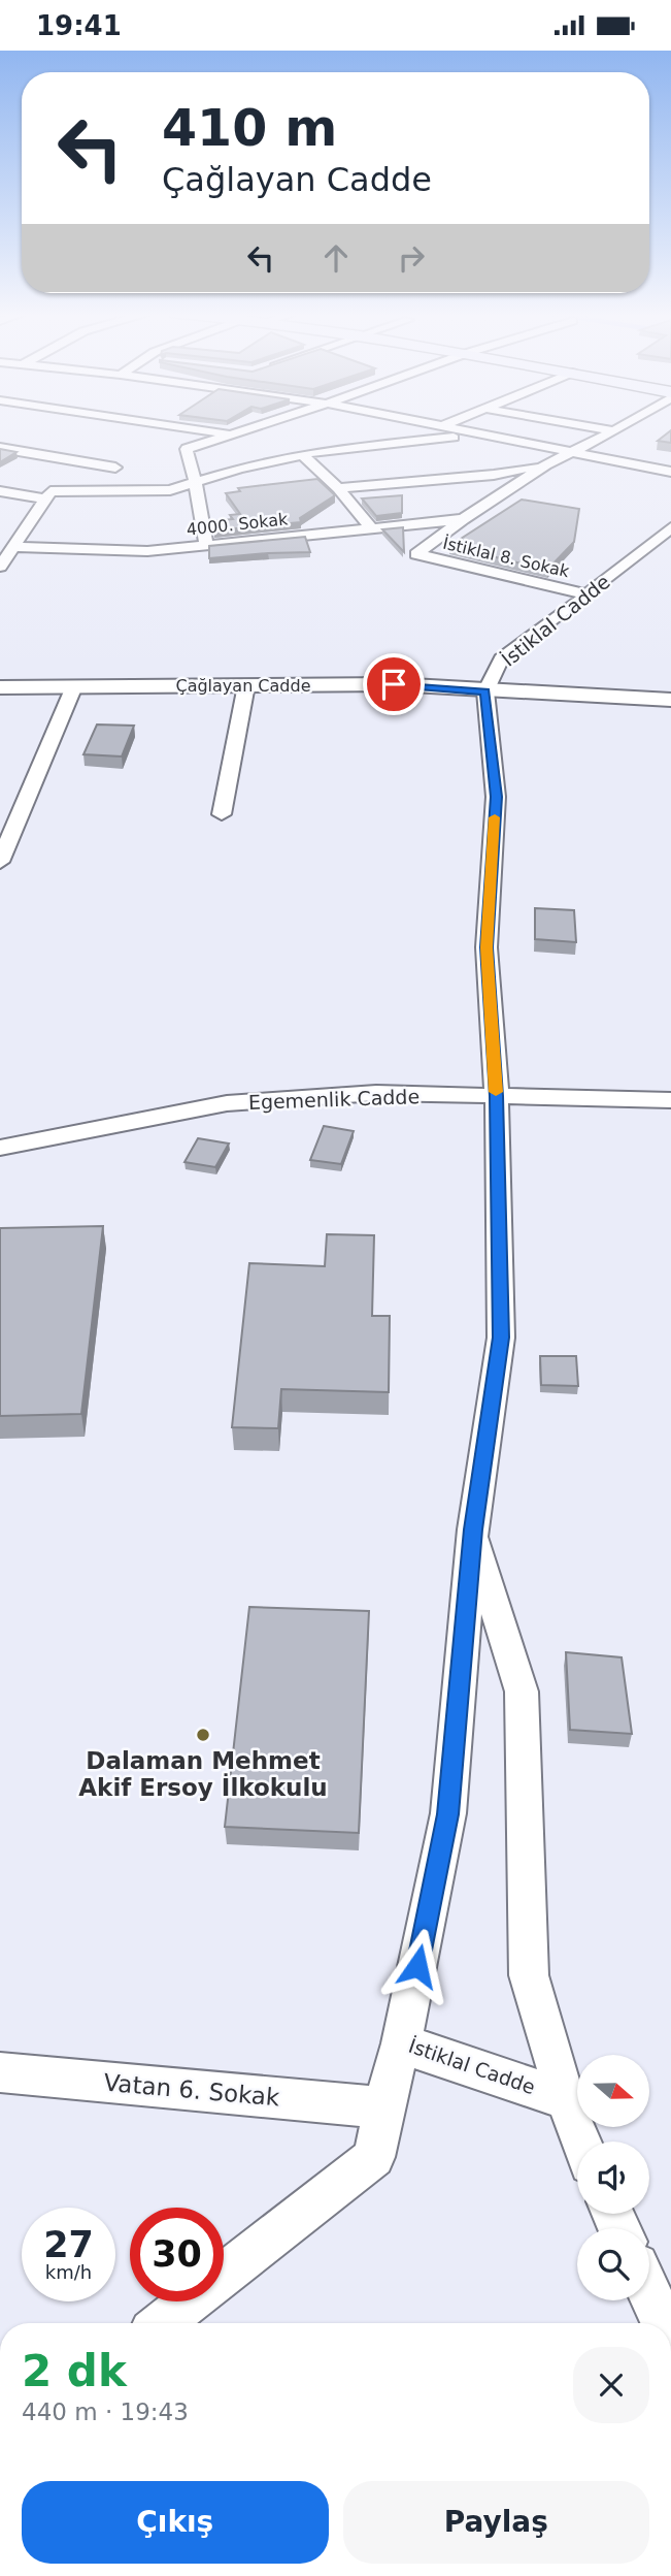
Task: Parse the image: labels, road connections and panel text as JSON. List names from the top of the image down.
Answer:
{
  "streets": {
    "street": [
      "4000. Sokak",
      "İstiklal 8. Sokak",
      "İstiklal Cadde",
      "Çağlayan Cadde",
      "Egemenlik Cadde",
      "Vatan 6. Sokak"
    ]
  },
  "crossings": [
    ["4000. Sokak", "İstiklal 8. Sokak"],
    ["İstiklal 8. Sokak", "İstiklal Cadde"],
    ["İstiklal Cadde", "Çağlayan Cadde"],
    ["İstiklal Cadde", "Egemenlik Cadde"]
  ],
  "places": ["Dalaman Mehmet Akif Ersoy İlkokulu"],
  "north": "right",
  "page": {
    "status": "19:41",
    "turn": ["410 m", "Çağlayan Cadde"],
    "speed": "27 km/h",
    "limit": "30",
    "heading": ["2 dk", "440 m · 19:43"],
    "buttons": ["Çıkış", "Paylaş"]
  }
}
